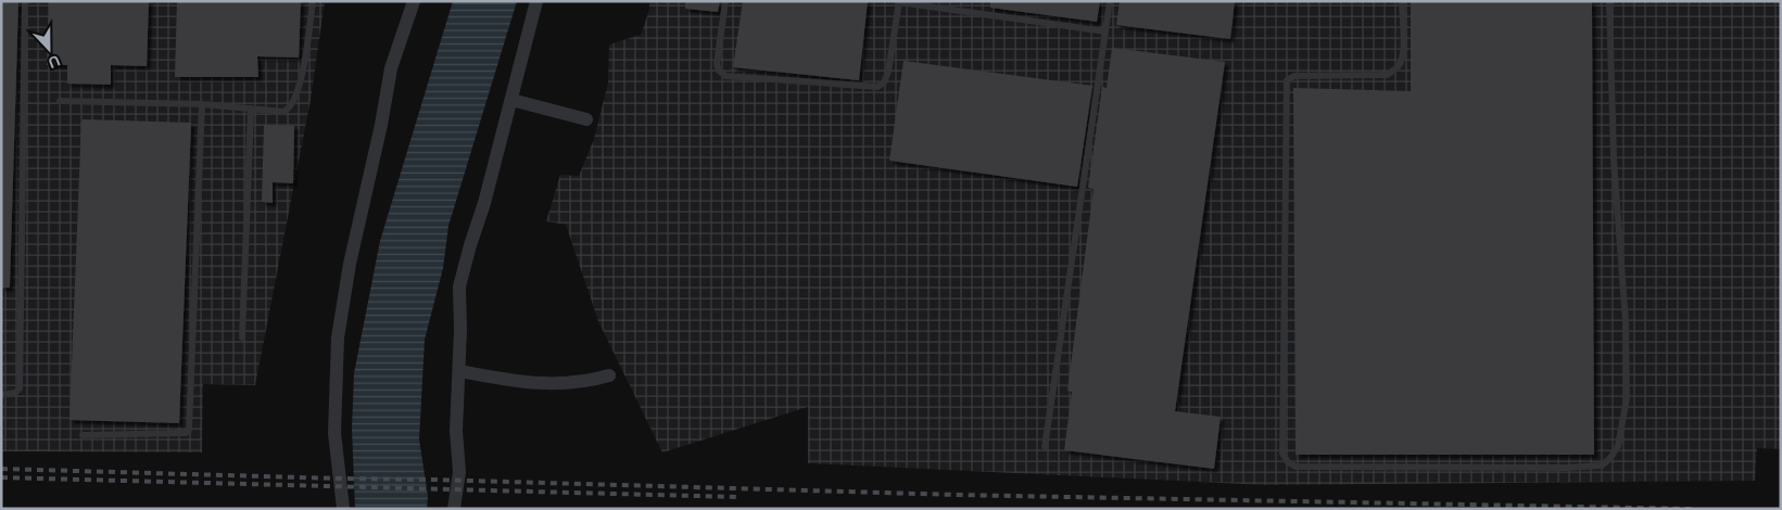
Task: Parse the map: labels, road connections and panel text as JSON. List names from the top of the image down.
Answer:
{
  "north": "bottom"
}
